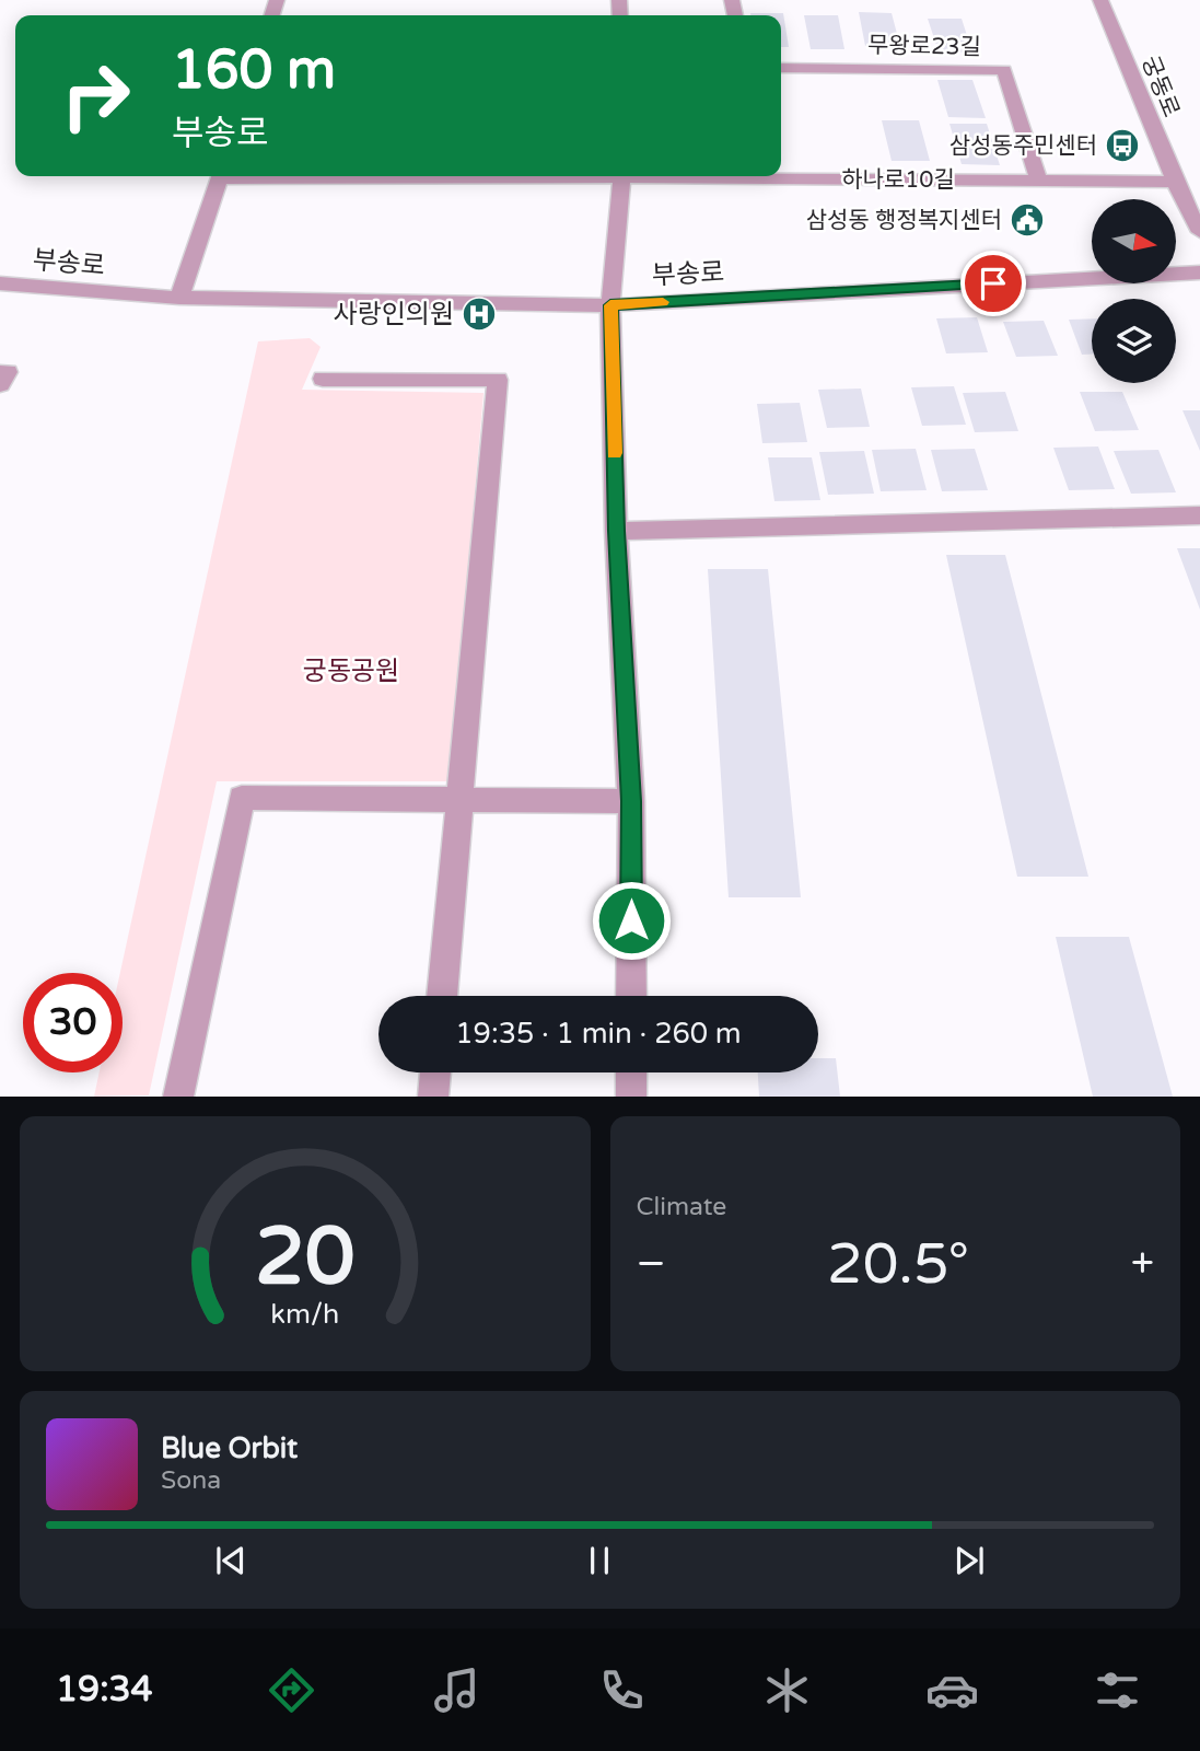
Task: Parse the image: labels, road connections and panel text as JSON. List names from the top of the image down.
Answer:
{
  "streets": {
    "street": [
      "무왕로23길",
      "궁동로",
      "하나로10길",
      "부송로"
    ]
  },
  "crossings": [
    ["무왕로23길", "하나로10길"],
    ["궁동로", "하나로10길"]
  ],
  "parks": ["궁동공원"],
  "places": {
    "bus stop": ["삼성동주민센터"],
    "public building": ["삼성동 행정복지센터"],
    "hospital": ["사랑인의원"]
  },
  "north": "right",
  "page": {
    "turn": ["160 m", "부송로"],
    "limit": "30",
    "trip": "19:35 · 1 min · 260 m",
    "tile": "Climate",
    "heat": ["−", "20.5°", "+"],
    "song": ["Blue Orbit", "Sona"],
    "tabs": "19:34",
    "gauge": ["20", "km/h"]
  }
}
